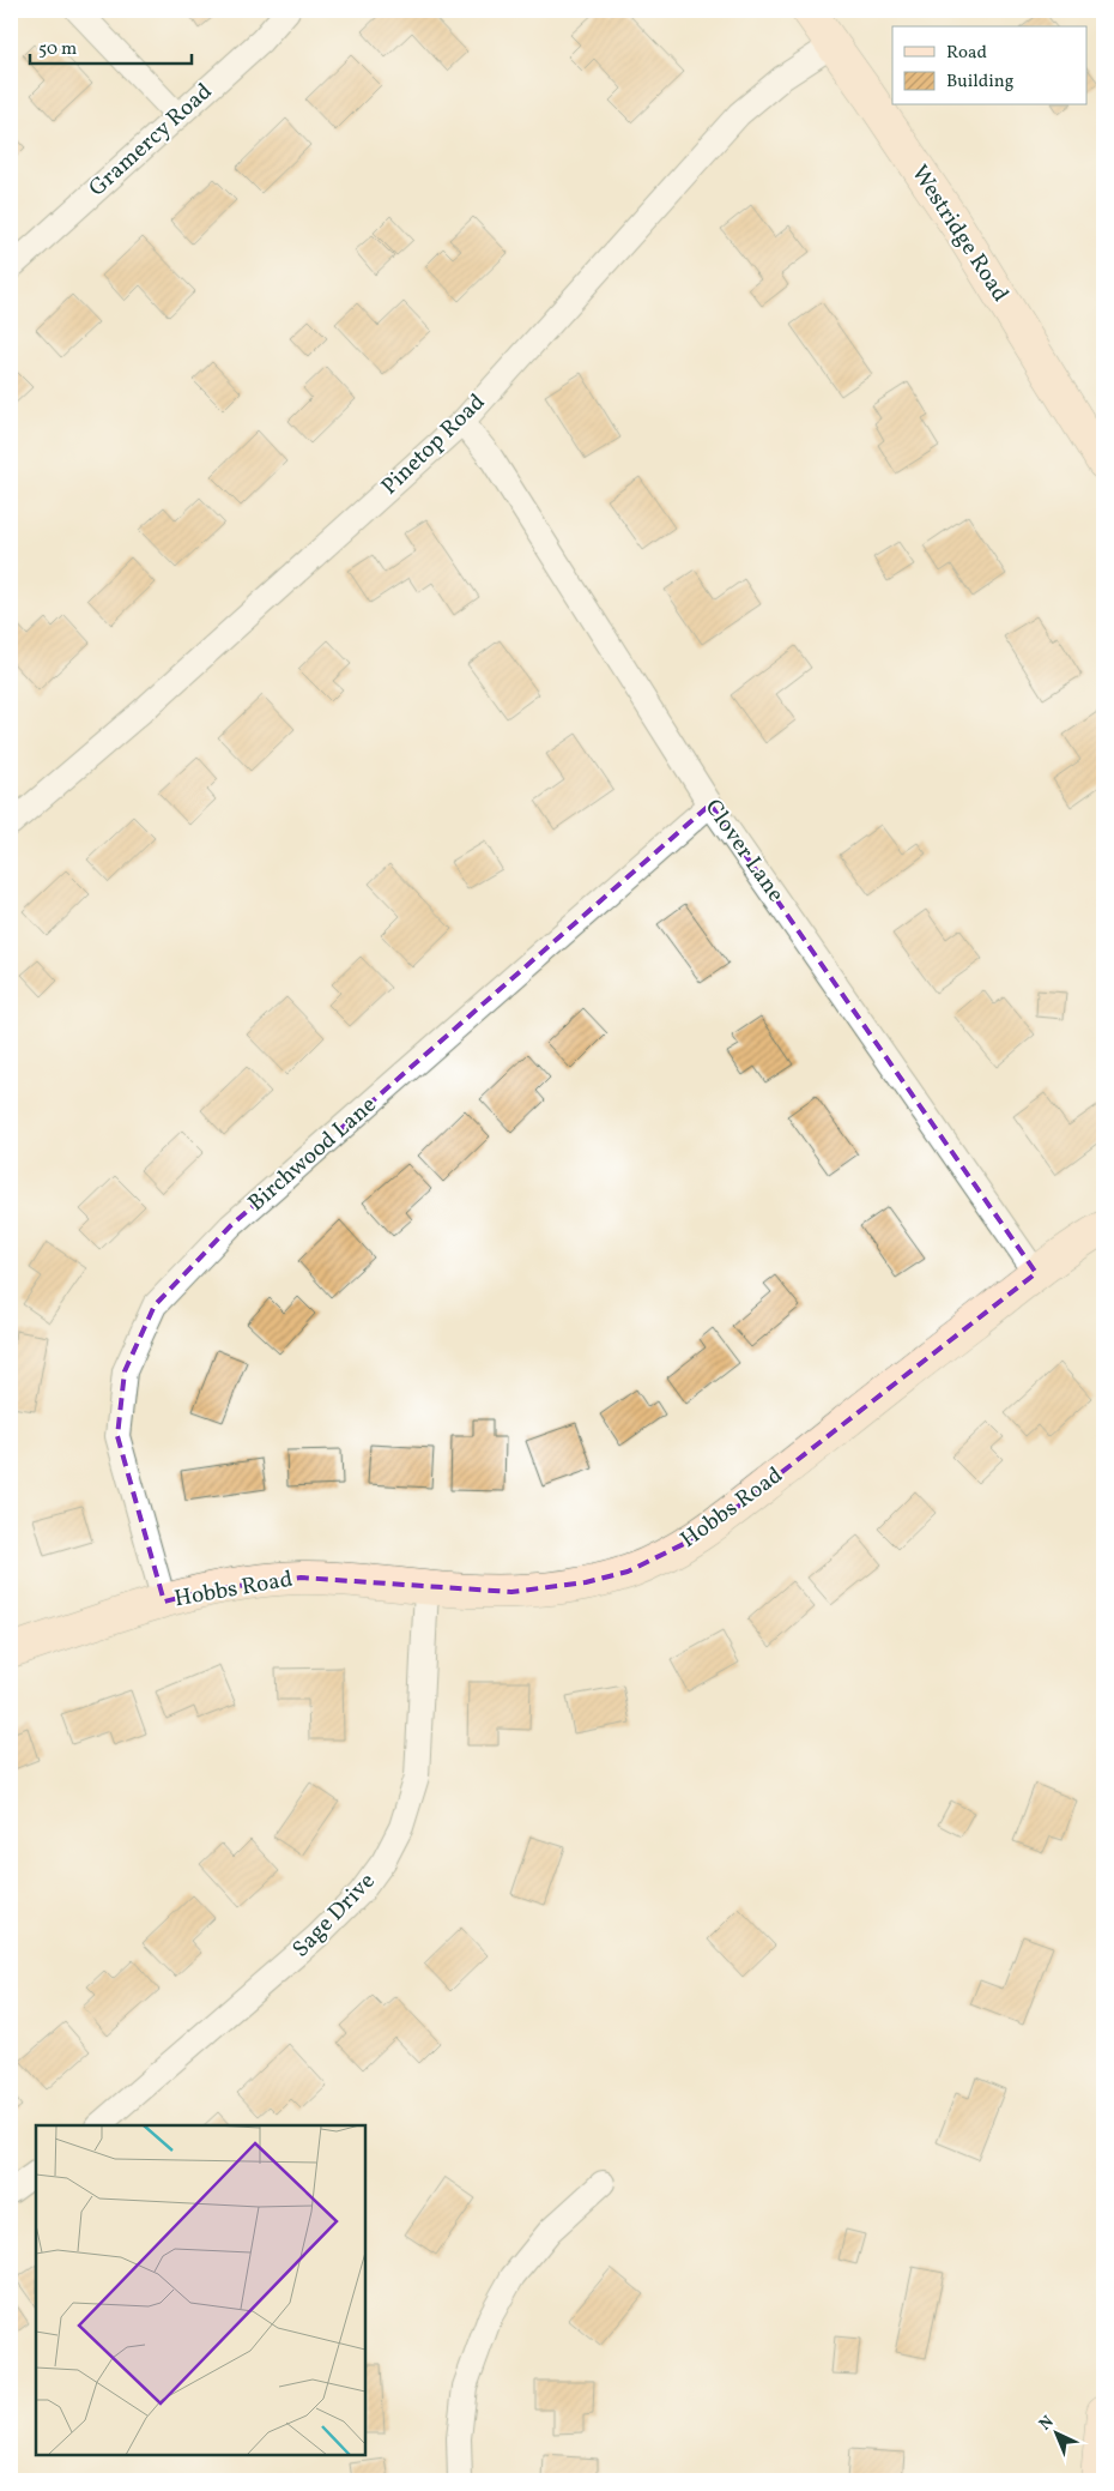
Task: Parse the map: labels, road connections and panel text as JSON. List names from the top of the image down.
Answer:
{
  "streets": {
    "street": [
      "Gramercy Road",
      "Westridge Road",
      "Pinetop Road",
      "Clover Lane",
      "Birchwood Lane",
      "Hobbs Road",
      "Sage Drive"
    ]
  },
  "crossings": [
    ["Westridge Road", "Pinetop Road"],
    ["Pinetop Road", "Clover Lane"],
    ["Clover Lane", "Birchwood Lane"],
    ["Clover Lane", "Hobbs Road"],
    ["Birchwood Lane", "Hobbs Road"],
    ["Hobbs Road", "Sage Drive"]
  ],
  "legend": ["Road", "Building"],
  "scale_bar": "50 m",
  "north": "top left"
}
